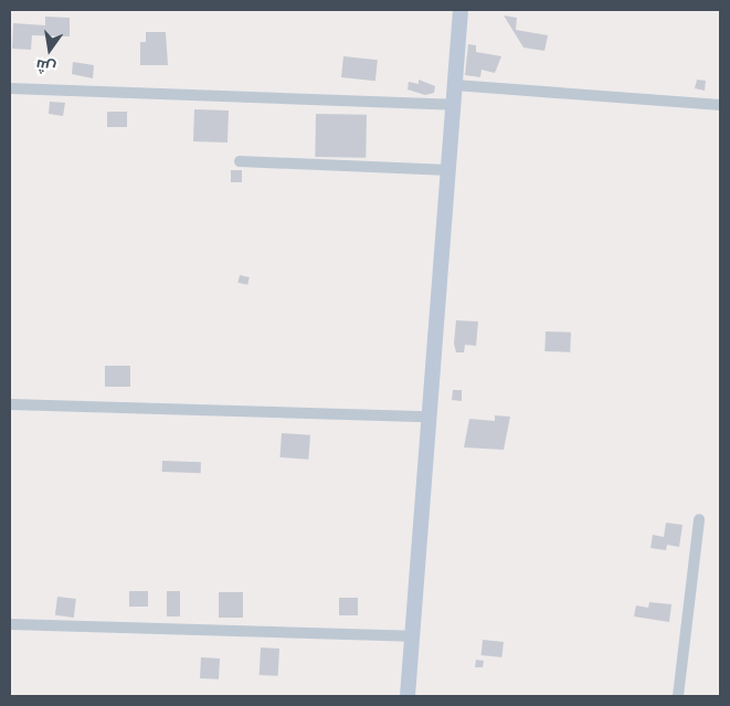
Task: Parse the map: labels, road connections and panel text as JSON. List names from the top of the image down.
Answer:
{
  "north": "bottom"
}
